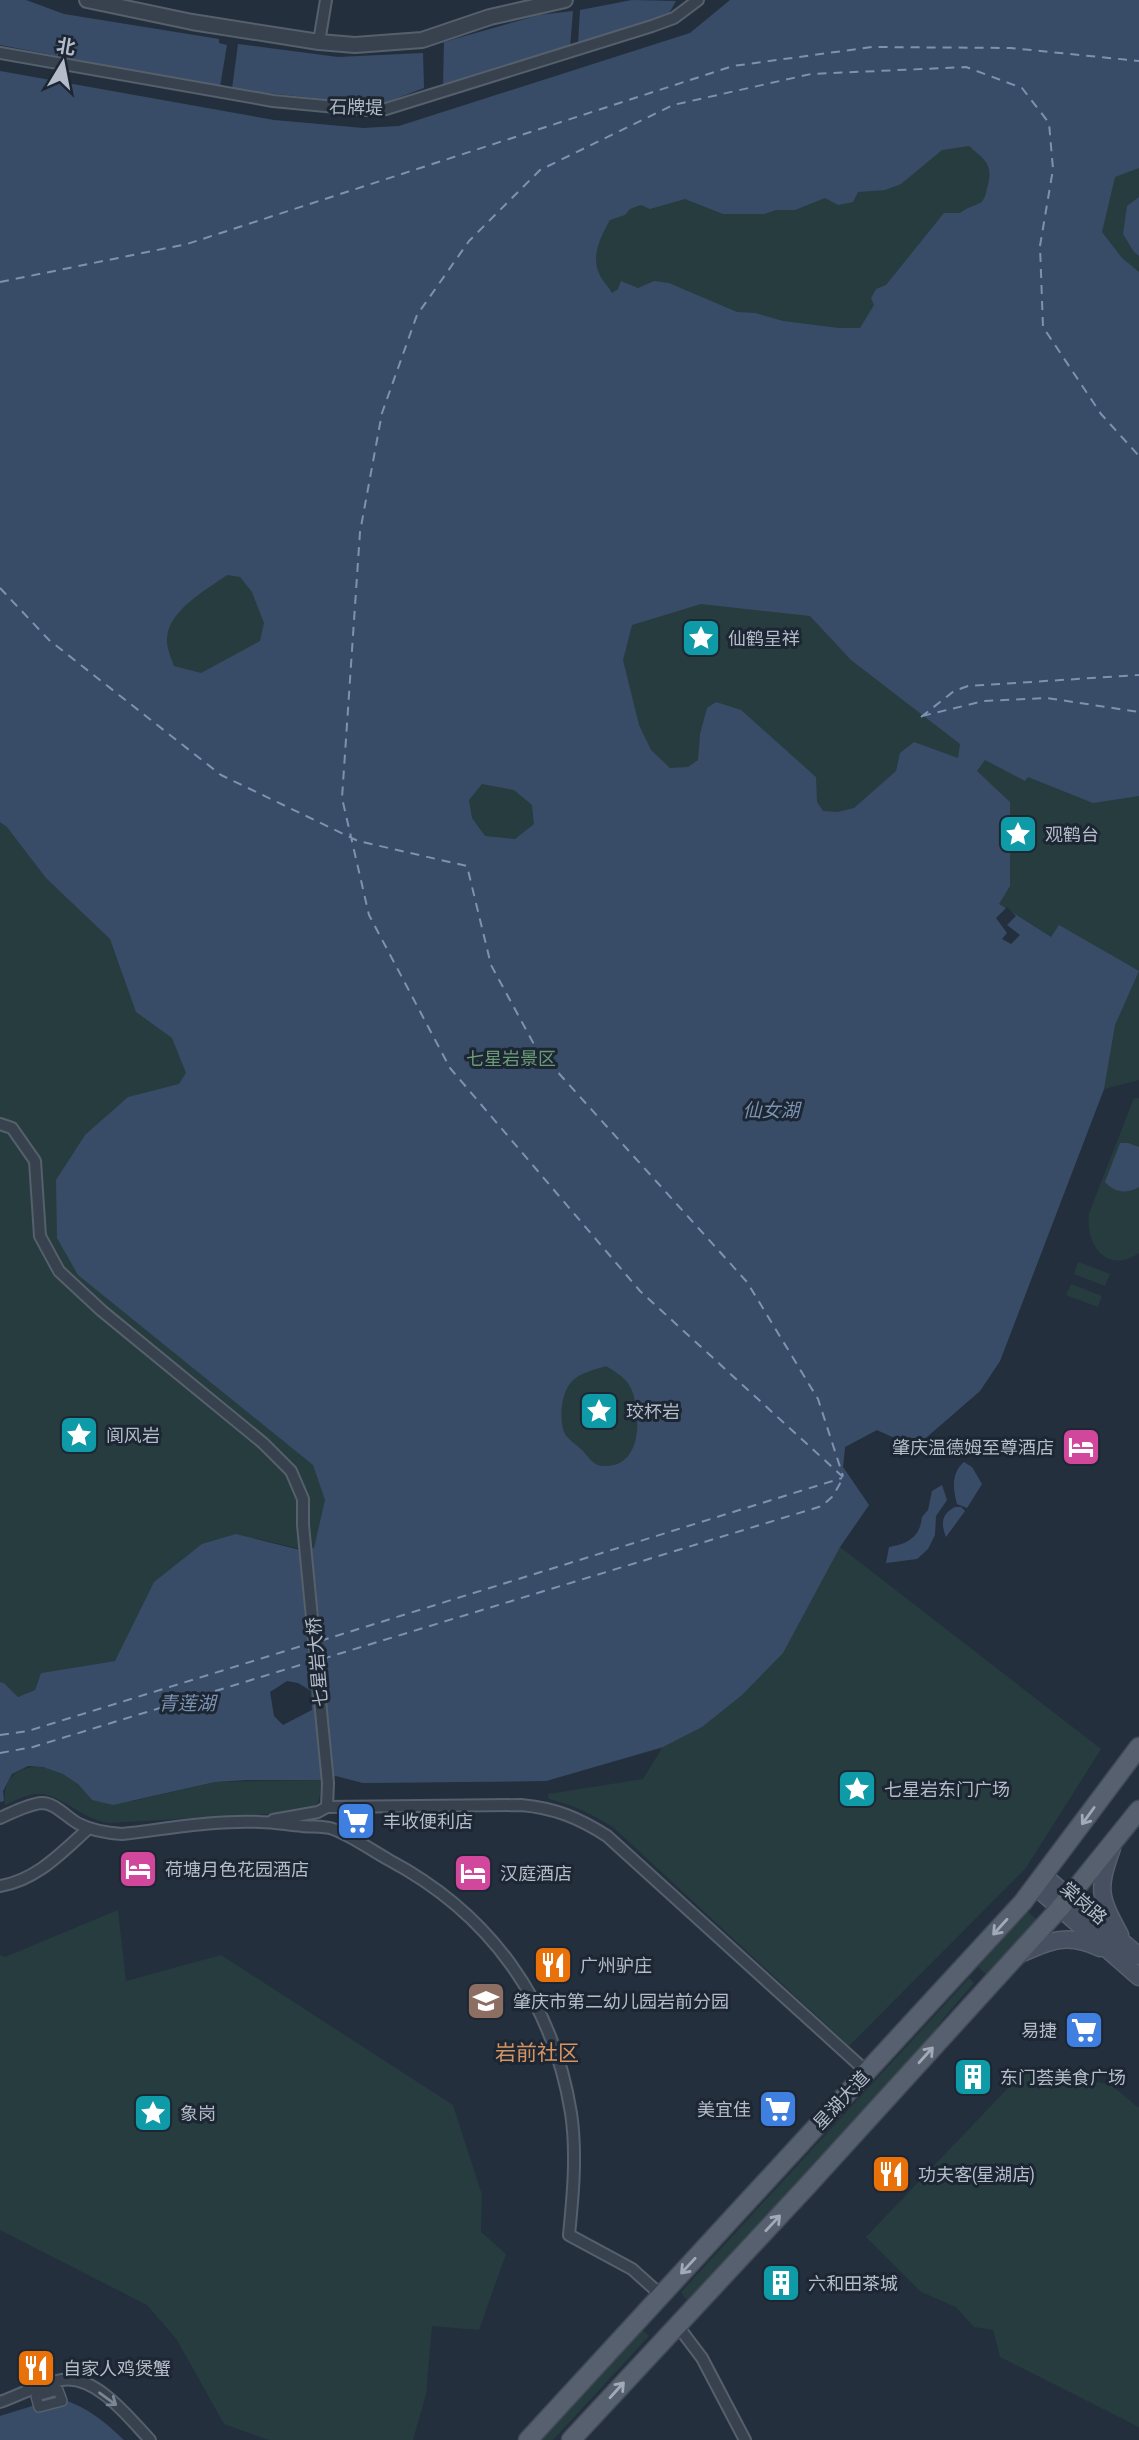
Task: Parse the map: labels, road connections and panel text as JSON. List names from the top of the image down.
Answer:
{
  "streets": {
    "main road": ["棠岗路", "星湖大道"],
    "street": ["石牌堤", "七星岩大桥"]
  },
  "crossings": [
    ["棠岗路", "星湖大道"]
  ],
  "districts": ["岩前社区"],
  "water": ["仙女湖", "青莲湖"],
  "parks": ["七星岩景区"],
  "places": {
    "place": [
      "仙鹤呈祥",
      "观鹤台",
      "珓杯岩",
      "阆风岩",
      "七星岩东门广场",
      "象岗"
    ],
    "hotel": ["肇庆温德姆至尊酒店", "荷塘月色花园酒店", "汉庭酒店"],
    "supermarket": ["丰收便利店", "易捷", "美宜佳"],
    "restaurant": ["广州驴庄", "功夫客(星湖店)", "自家人鸡煲蟹"],
    "school or university": ["肇庆市第二幼儿园岩前分园"],
    "building": ["东门荟美食广场", "六和田茶城"]
  },
  "north": "top"
}
